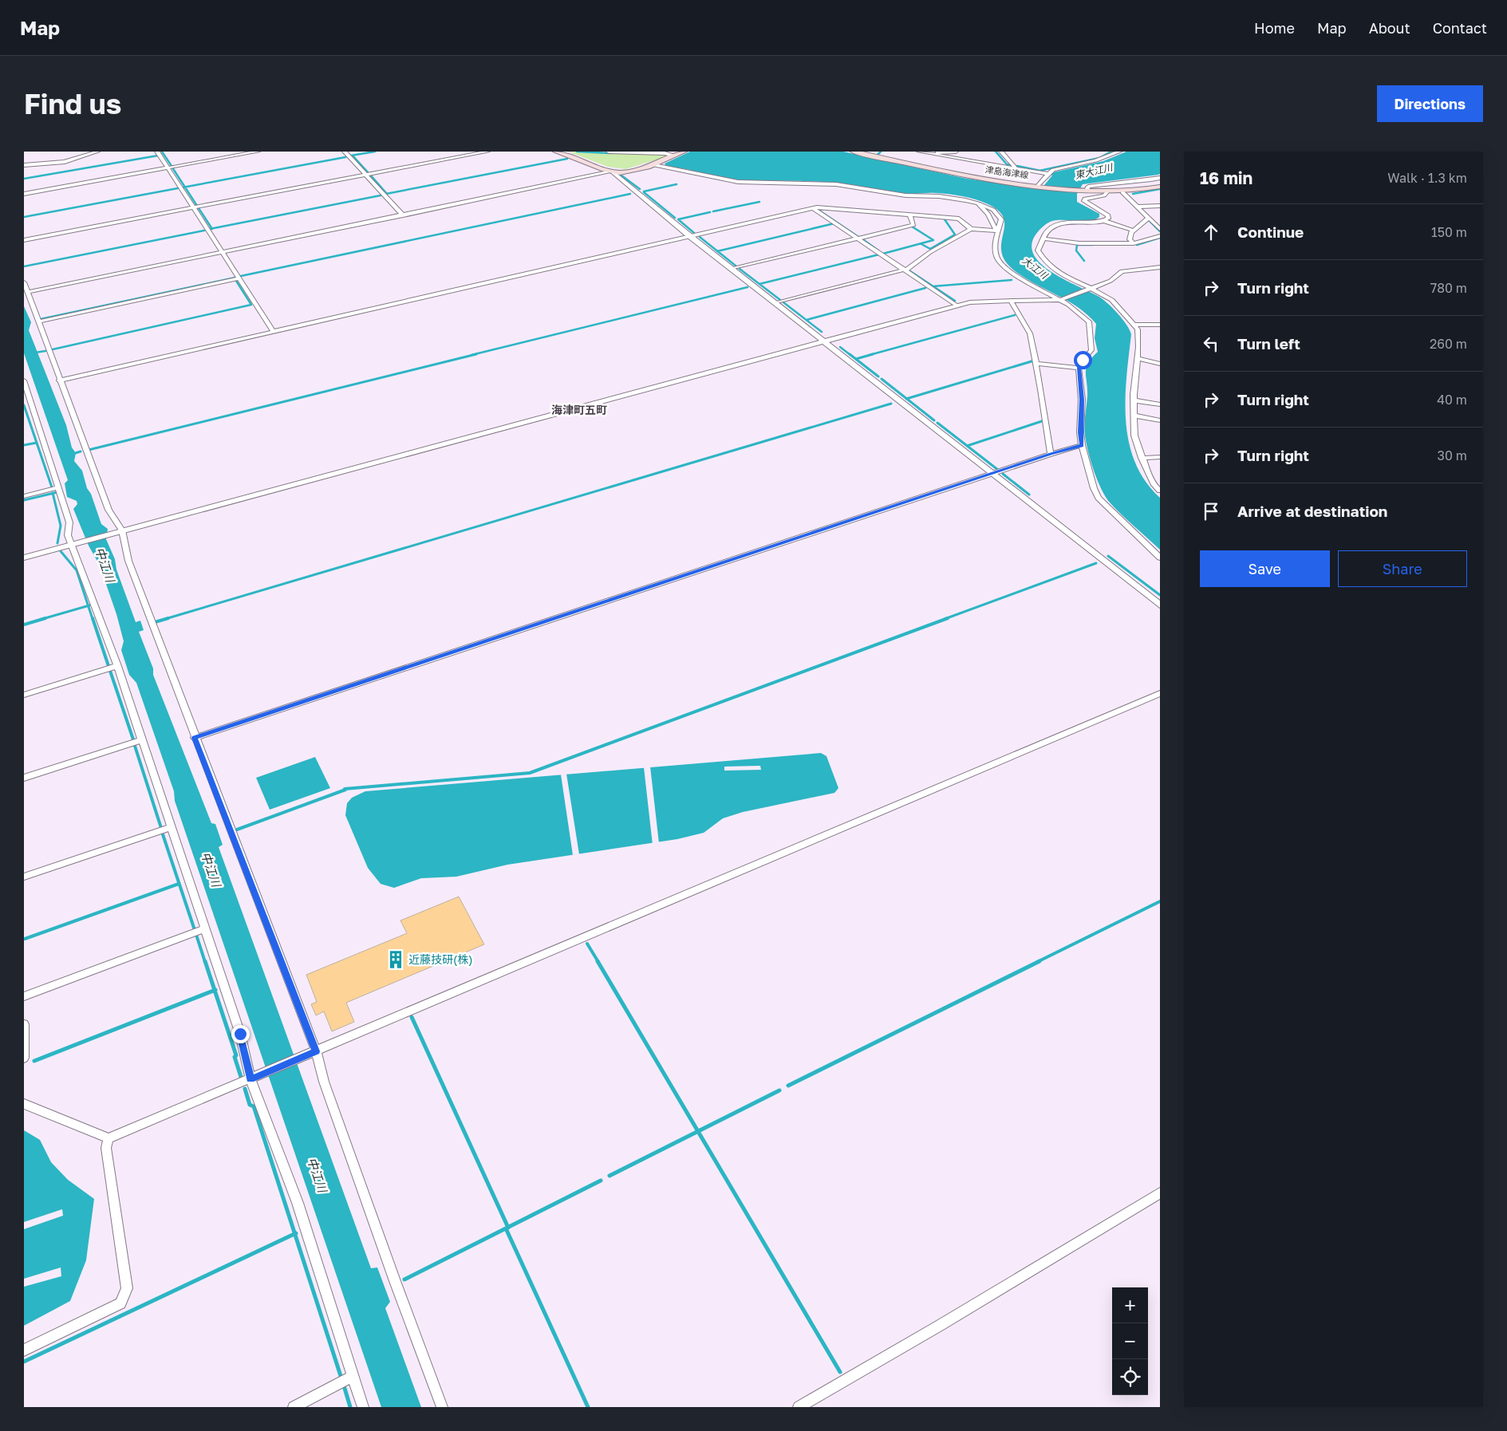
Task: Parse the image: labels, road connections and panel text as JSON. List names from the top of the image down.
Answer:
{
  "streets": {
    "main road": ["津島海津線"]
  },
  "districts": ["海津町五町"],
  "water": ["東大江川", "大江川", "中江川"],
  "places": {
    "building": ["近藤技研(株)"]
  },
  "page": {
    "header": "Map",
    "nav": [
      "Home",
      "Map",
      "About",
      "Contact"
    ],
    "buttons": [
      "Directions",
      ["Save", "Share"]
    ],
    "title": "Find us",
    "heading": ["16 min", "Walk · 1.3 km"],
    "list": [
      ["Continue", "150 m"],
      ["Turn right", "780 m"],
      ["Turn left", "260 m"],
      ["Turn right", "40 m"],
      ["Turn right", "30 m"],
      "Arrive at destination"
    ],
    "map_buttons": ["+", "−"]
  }
}
